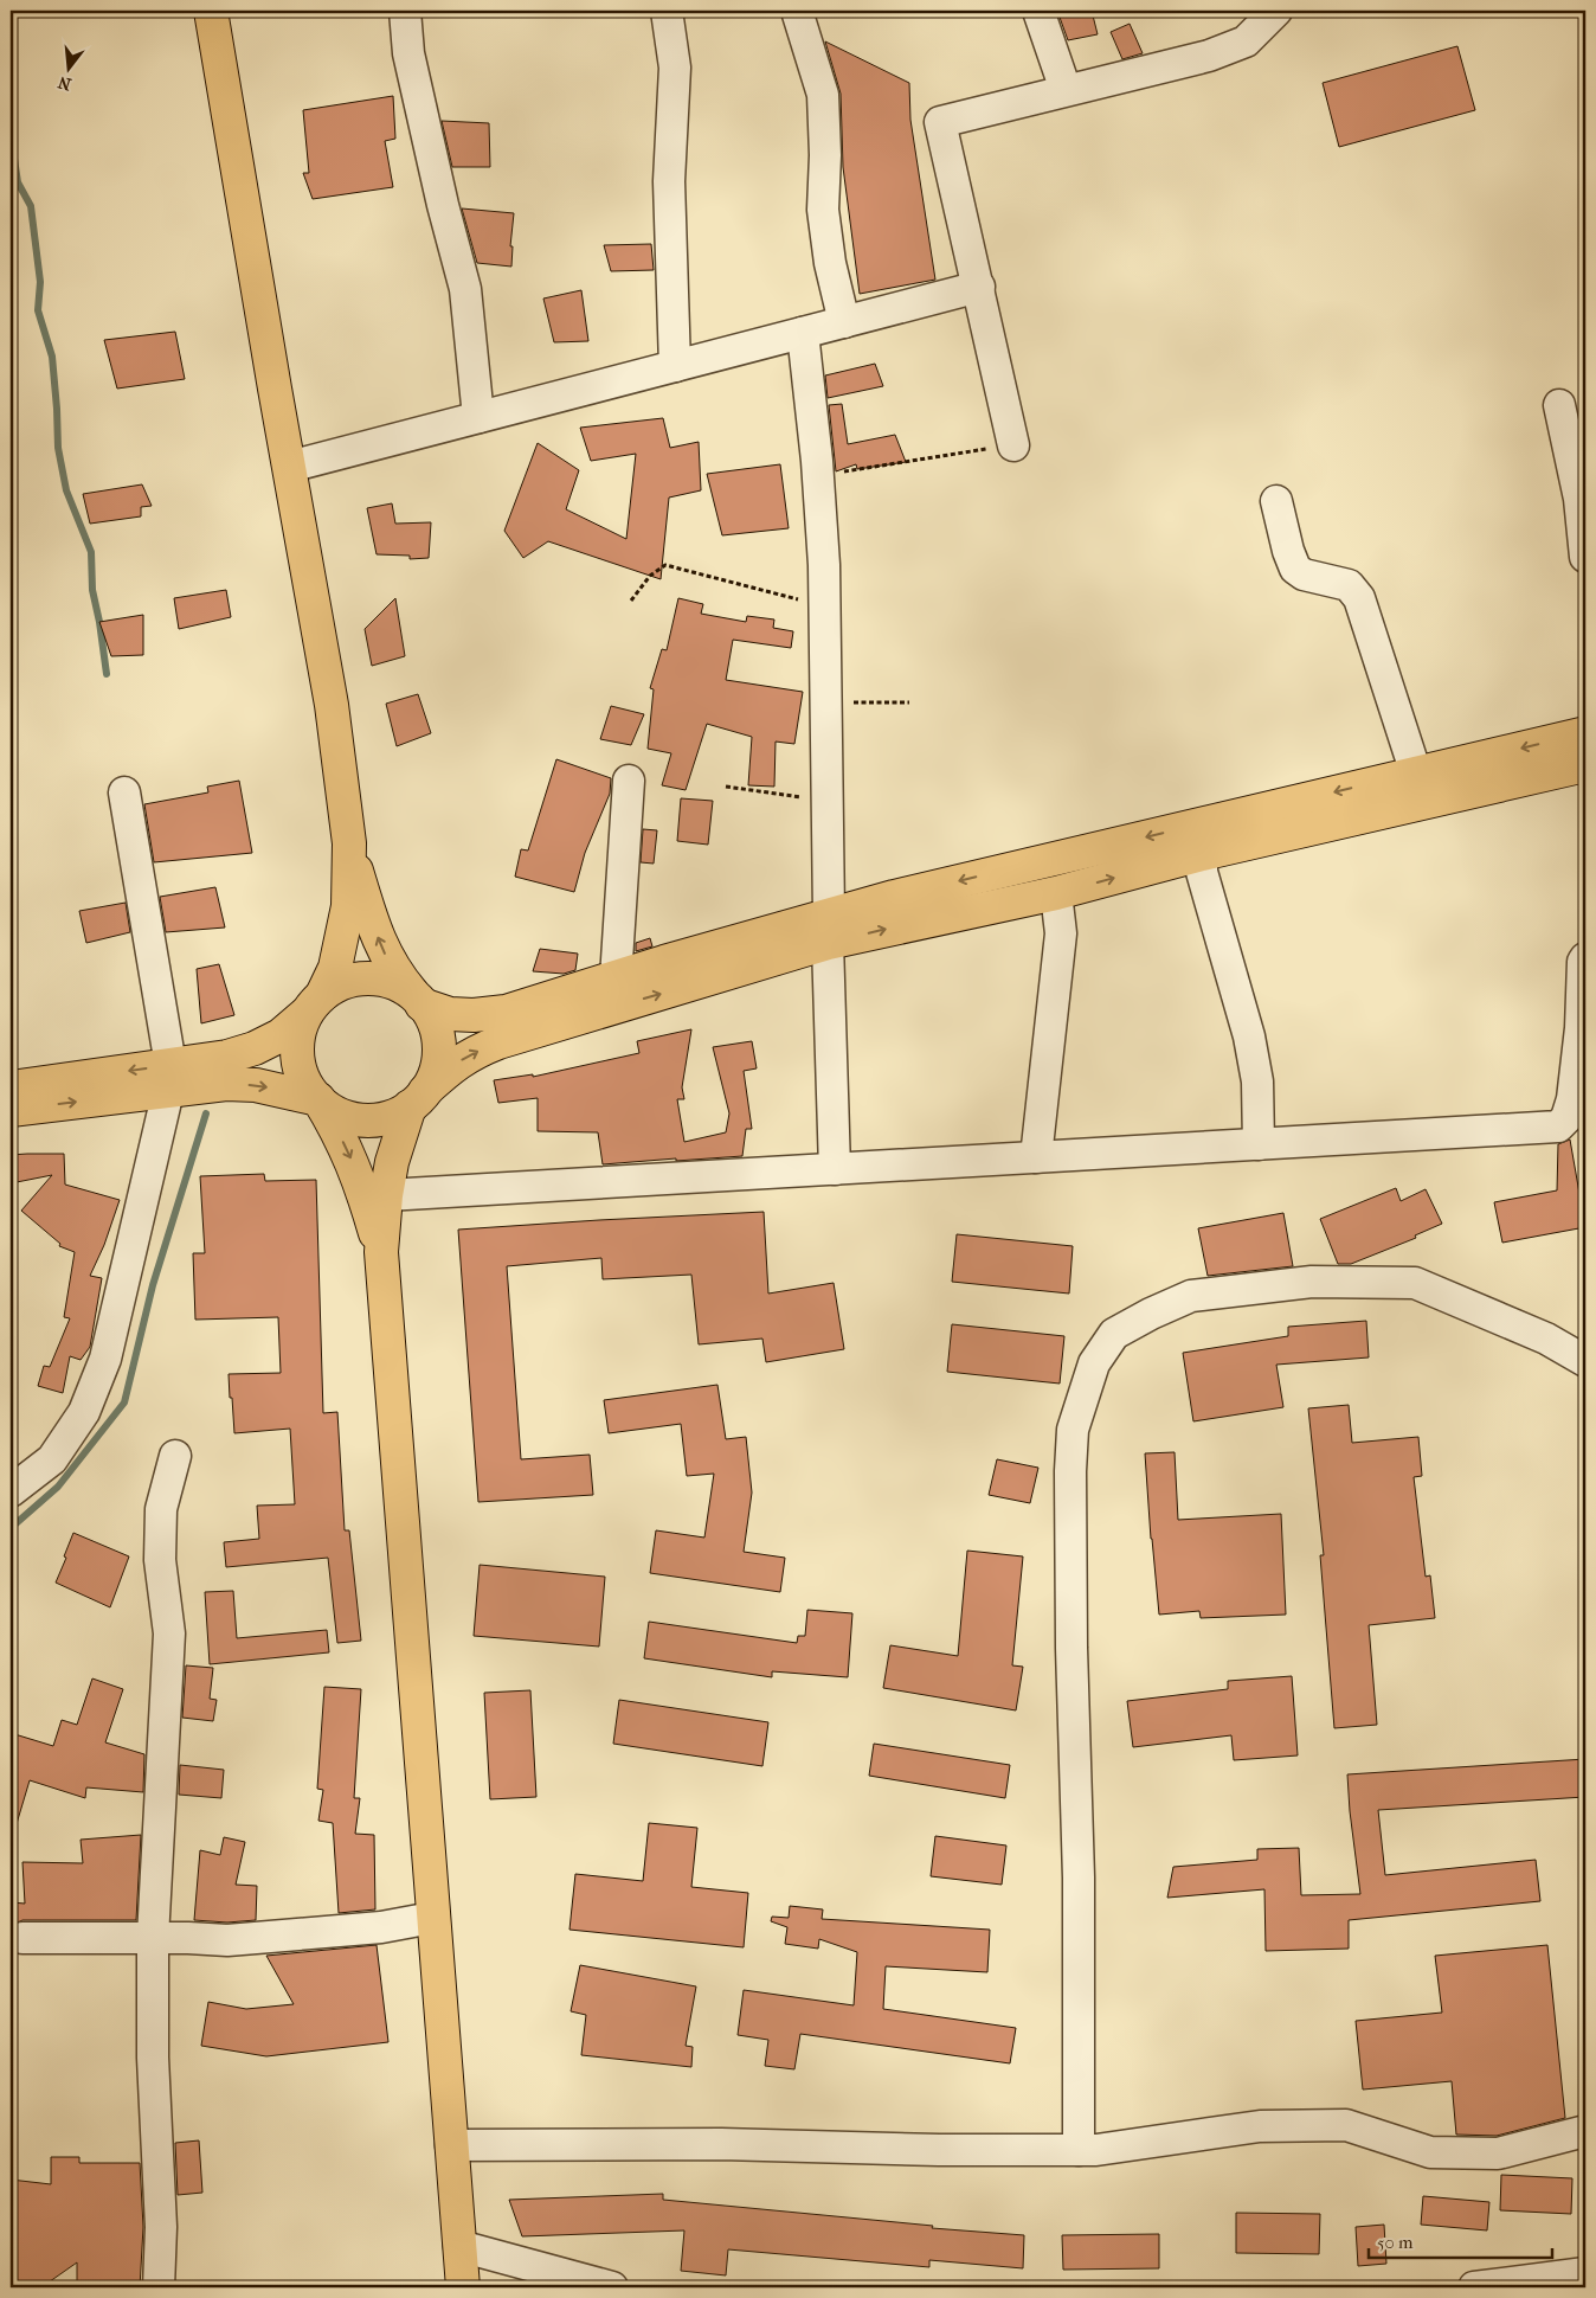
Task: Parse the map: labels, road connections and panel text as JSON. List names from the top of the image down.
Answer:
{
  "scale_bar": "50 m",
  "north": "bottom"
}
